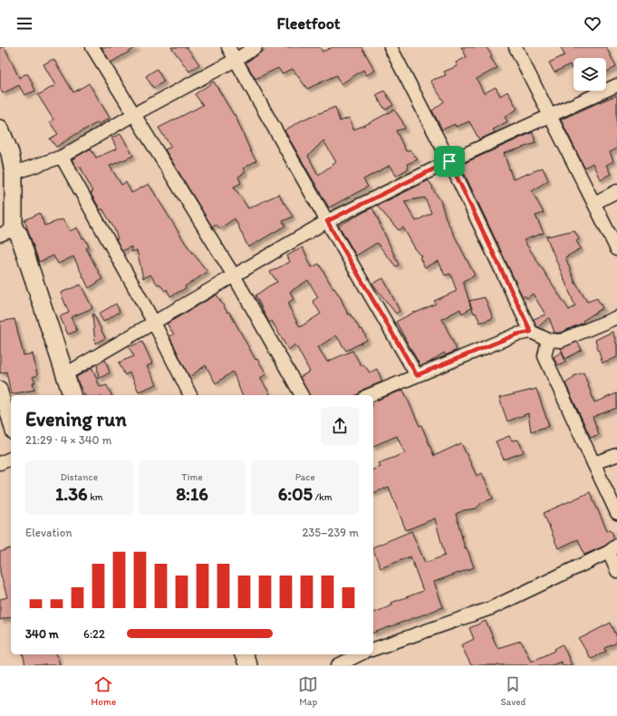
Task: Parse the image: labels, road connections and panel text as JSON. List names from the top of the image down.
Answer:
{
  "page": {
    "header": "Fleetfoot",
    "heading": ["Evening run", "21:29 · 4 × 340 m"],
    "stats": [
      ["Distance", "1.36 km"],
      ["Time", "8:16"],
      ["Pace", "6:05 /km"]
    ],
    "chart": ["Elevation", "235–239 m"],
    "list": [
      {
        "name": "340 m",
        "note": "6:22"
      }
    ],
    "tabs": ["Home", "Map", "Saved"]
  }
}
